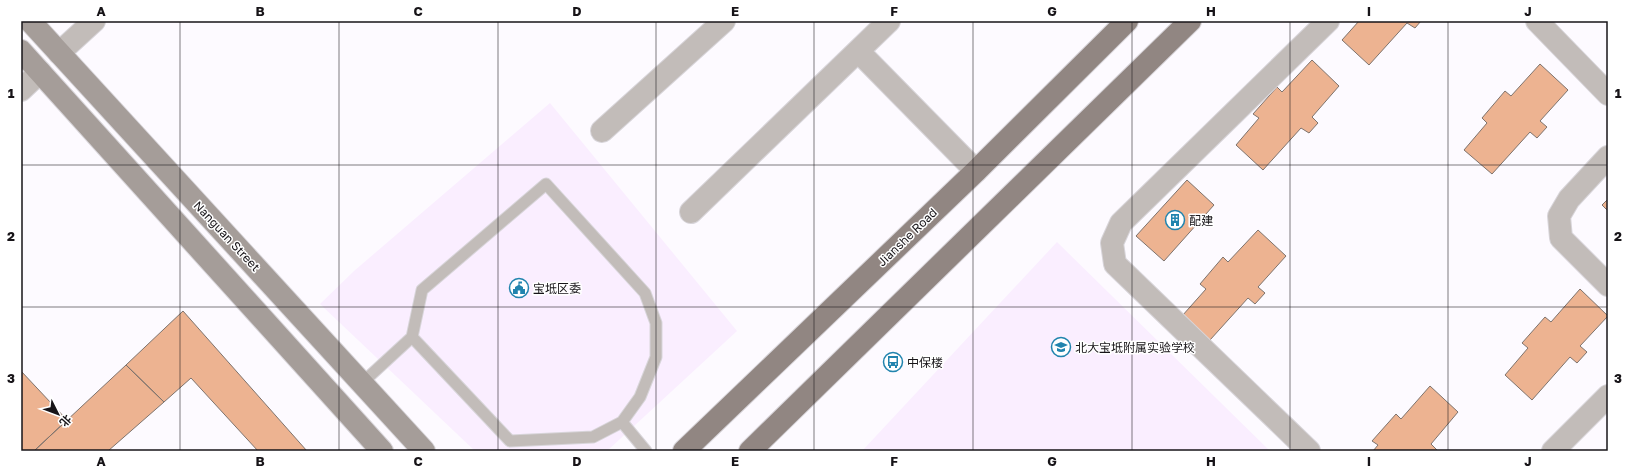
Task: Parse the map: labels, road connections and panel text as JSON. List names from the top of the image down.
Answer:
{
  "streets": {
    "main road": ["Nanguan Street", "Jianshe Road"]
  },
  "places": {
    "building": ["配建"],
    "public building": ["宝坻区委"],
    "school or university": ["北大宝坻附属实验学校"],
    "bus stop": ["中保楼"]
  },
  "north": "bottom right",
  "grid": {
    "columns": [
      "A",
      "B",
      "C",
      "D",
      "E",
      "F",
      "G",
      "H",
      "I",
      "J"
    ],
    "rows": ["1", "2", "3"]
  }
}
